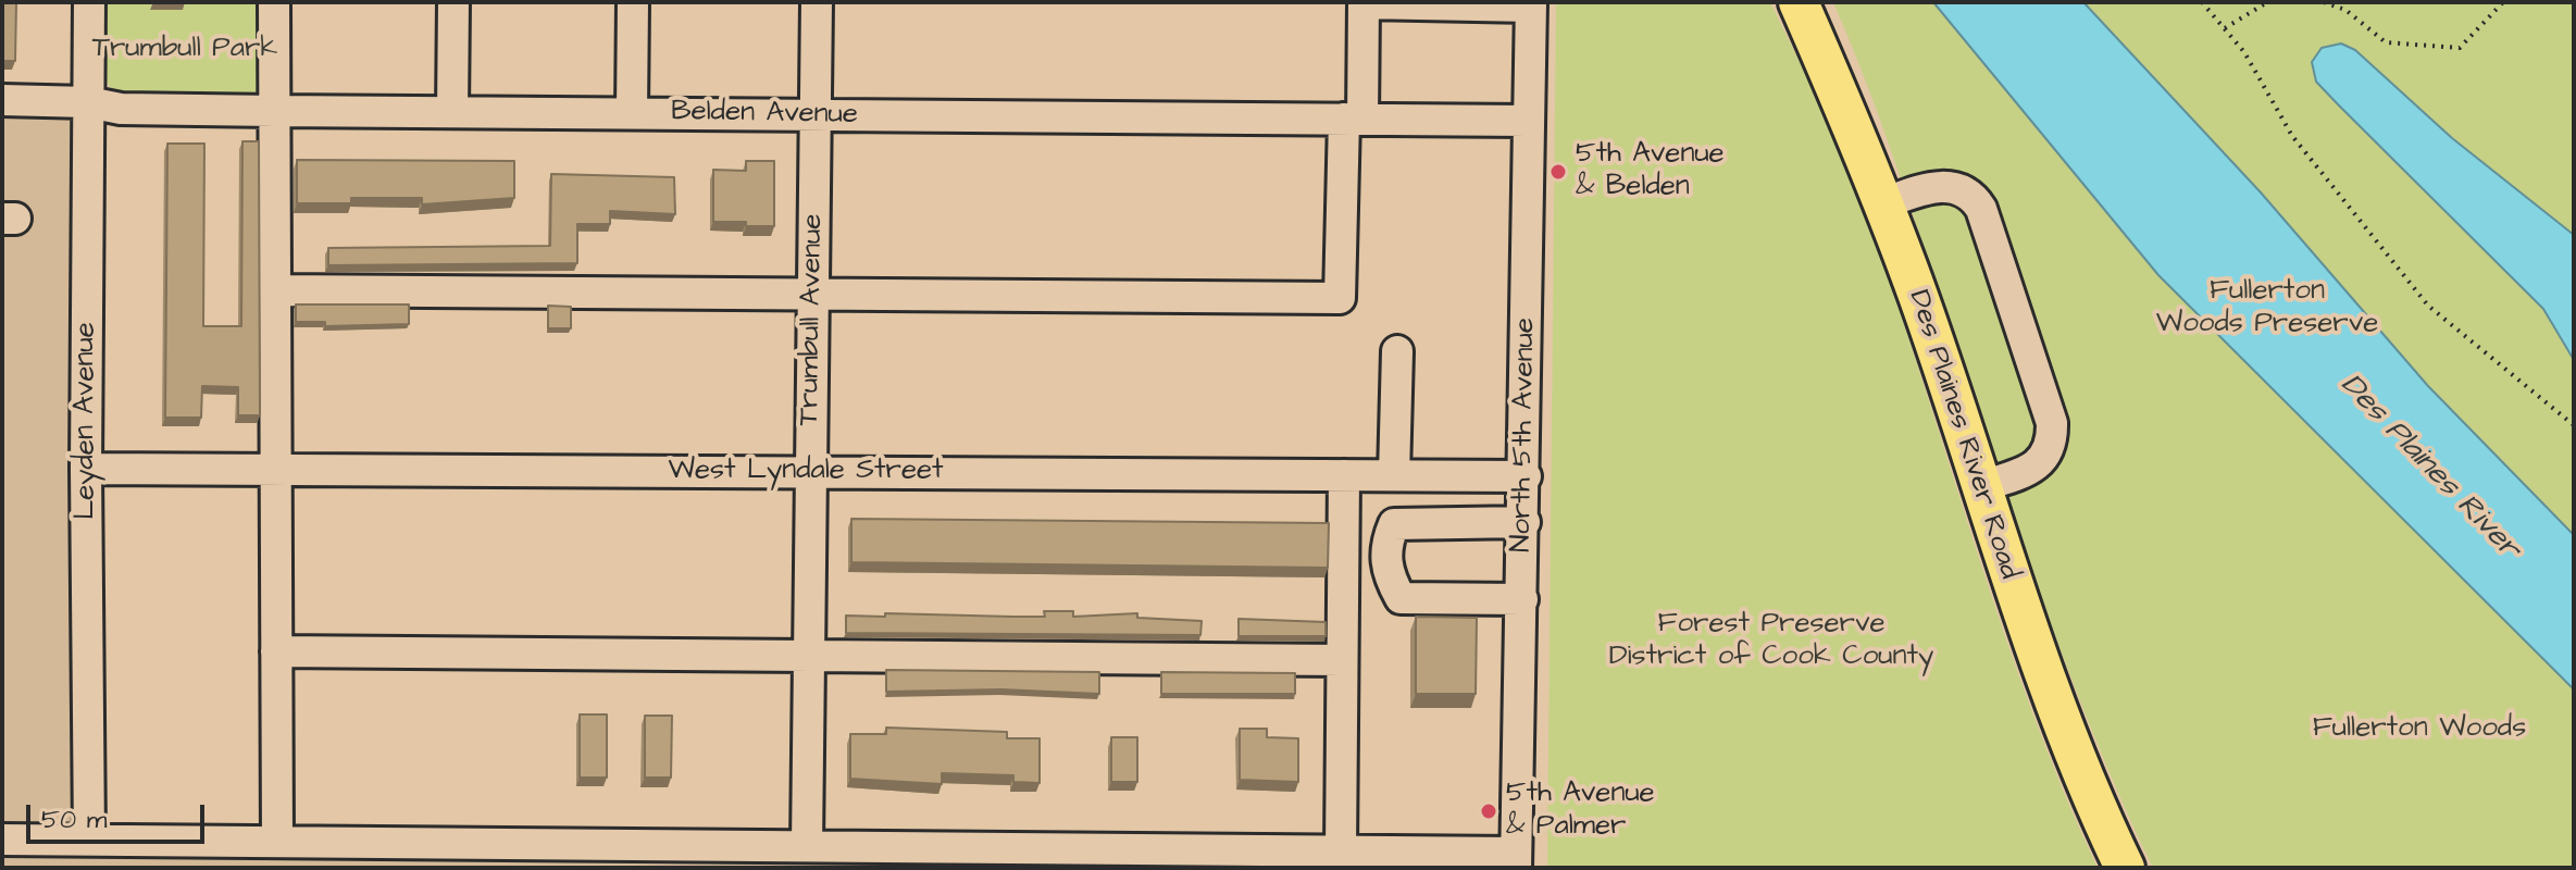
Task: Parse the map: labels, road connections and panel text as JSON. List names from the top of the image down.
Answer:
{
  "streets": {
    "main road": ["Des Plaines River Road"],
    "street": [
      "Belden Avenue",
      "Trumbull Avenue",
      "Leyden Avenue",
      "North 5th Avenue",
      "West Lyndale Street"
    ]
  },
  "crossings": [
    ["Belden Avenue", "Trumbull Avenue"],
    ["Belden Avenue", "Leyden Avenue"],
    ["Belden Avenue", "North 5th Avenue"],
    ["Trumbull Avenue", "West Lyndale Street"],
    ["Leyden Avenue", "West Lyndale Street"],
    ["North 5th Avenue", "West Lyndale Street"]
  ],
  "water": ["Des Plaines River"],
  "parks": [
    "Trumbull Park",
    "Fullerton Woods Preserve",
    "Forest Preserve District of Cook County",
    "Fullerton Woods"
  ],
  "places": ["5th Avenue & Belden", "5th Avenue & Palmer"],
  "scale_bar": "50 m"
}
